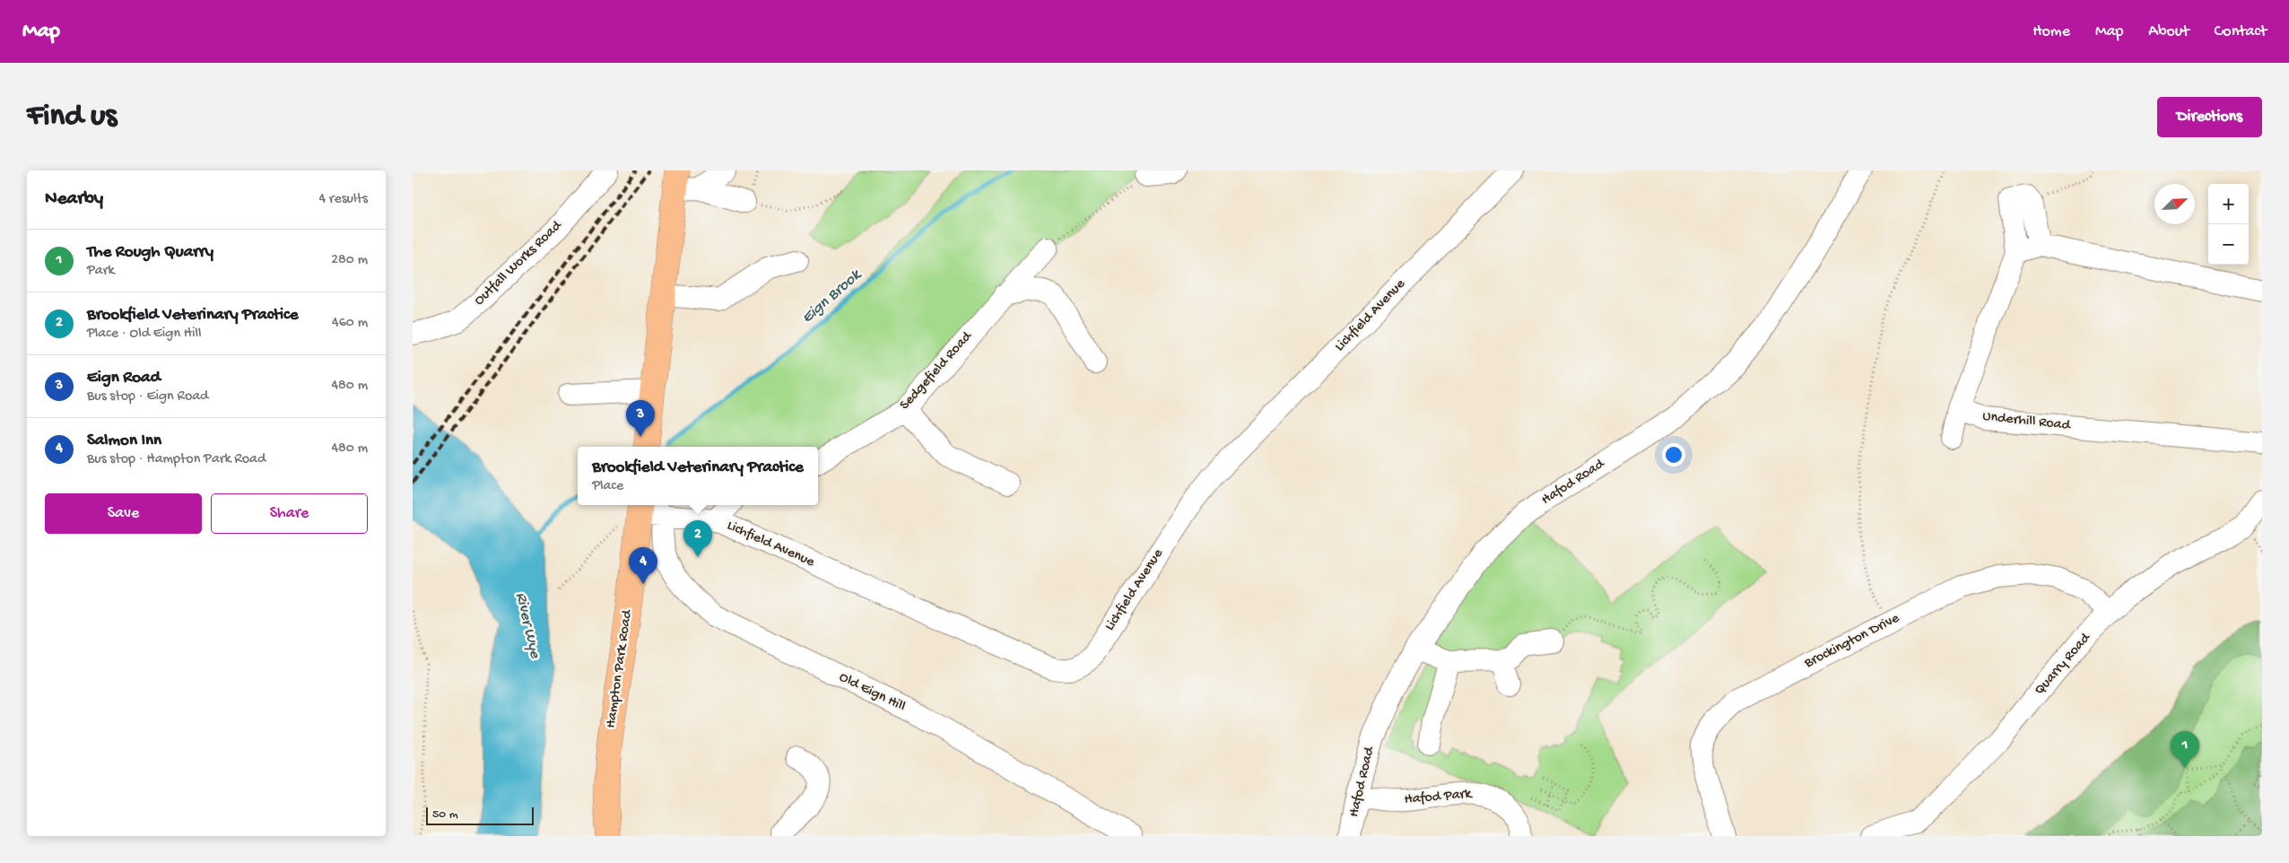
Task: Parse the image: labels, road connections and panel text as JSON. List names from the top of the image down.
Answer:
{
  "streets": {
    "main road": ["Hampton Park Road"],
    "street": [
      "Outfall Works Road",
      "Lichfield Avenue",
      "Sedgefield Road",
      "Underhill Road",
      "Hafod Road",
      "Brockington Drive",
      "Quarry Road",
      "Old Eign Hill",
      "Hafod Park"
    ]
  },
  "crossings": [
    ["Lichfield Avenue", "Hampton Park Road"],
    ["Lichfield Avenue", "Old Eign Hill"],
    ["Hafod Road", "Hafod Park"],
    ["Brockington Drive", "Quarry Road"]
  ],
  "water": ["Eign Brook", "River Wye"],
  "scale_bar": "50 m",
  "north": "top right",
  "page": {
    "header": "Map",
    "nav": [
      "Home",
      "Map",
      "About",
      "Contact"
    ],
    "buttons": [
      "Directions",
      ["Save", "Share"]
    ],
    "title": "Find us",
    "heading": ["Nearby", "4 results"],
    "map_buttons": ["+", "−"],
    "list": [
      {
        "mark": "1",
        "name": "The Rough Quarry",
        "note": "Park",
        "value": "280 m"
      },
      {
        "mark": "2",
        "name": "Brookfield Veterinary Practice",
        "note": "Place · Old Eign Hill",
        "value": "460 m"
      },
      {
        "mark": "3",
        "name": "Eign Road",
        "note": "Bus stop · Eign Road",
        "value": "480 m"
      },
      {
        "mark": "4",
        "name": "Salmon Inn",
        "note": "Bus stop · Hampton Park Road",
        "value": "480 m"
      }
    ],
    "pins": [
      "3",
      "2",
      "4",
      "1"
    ],
    "popup": ["Brookfield Veterinary Practice", "Place"],
    "scale": "50 m"
  }
}
